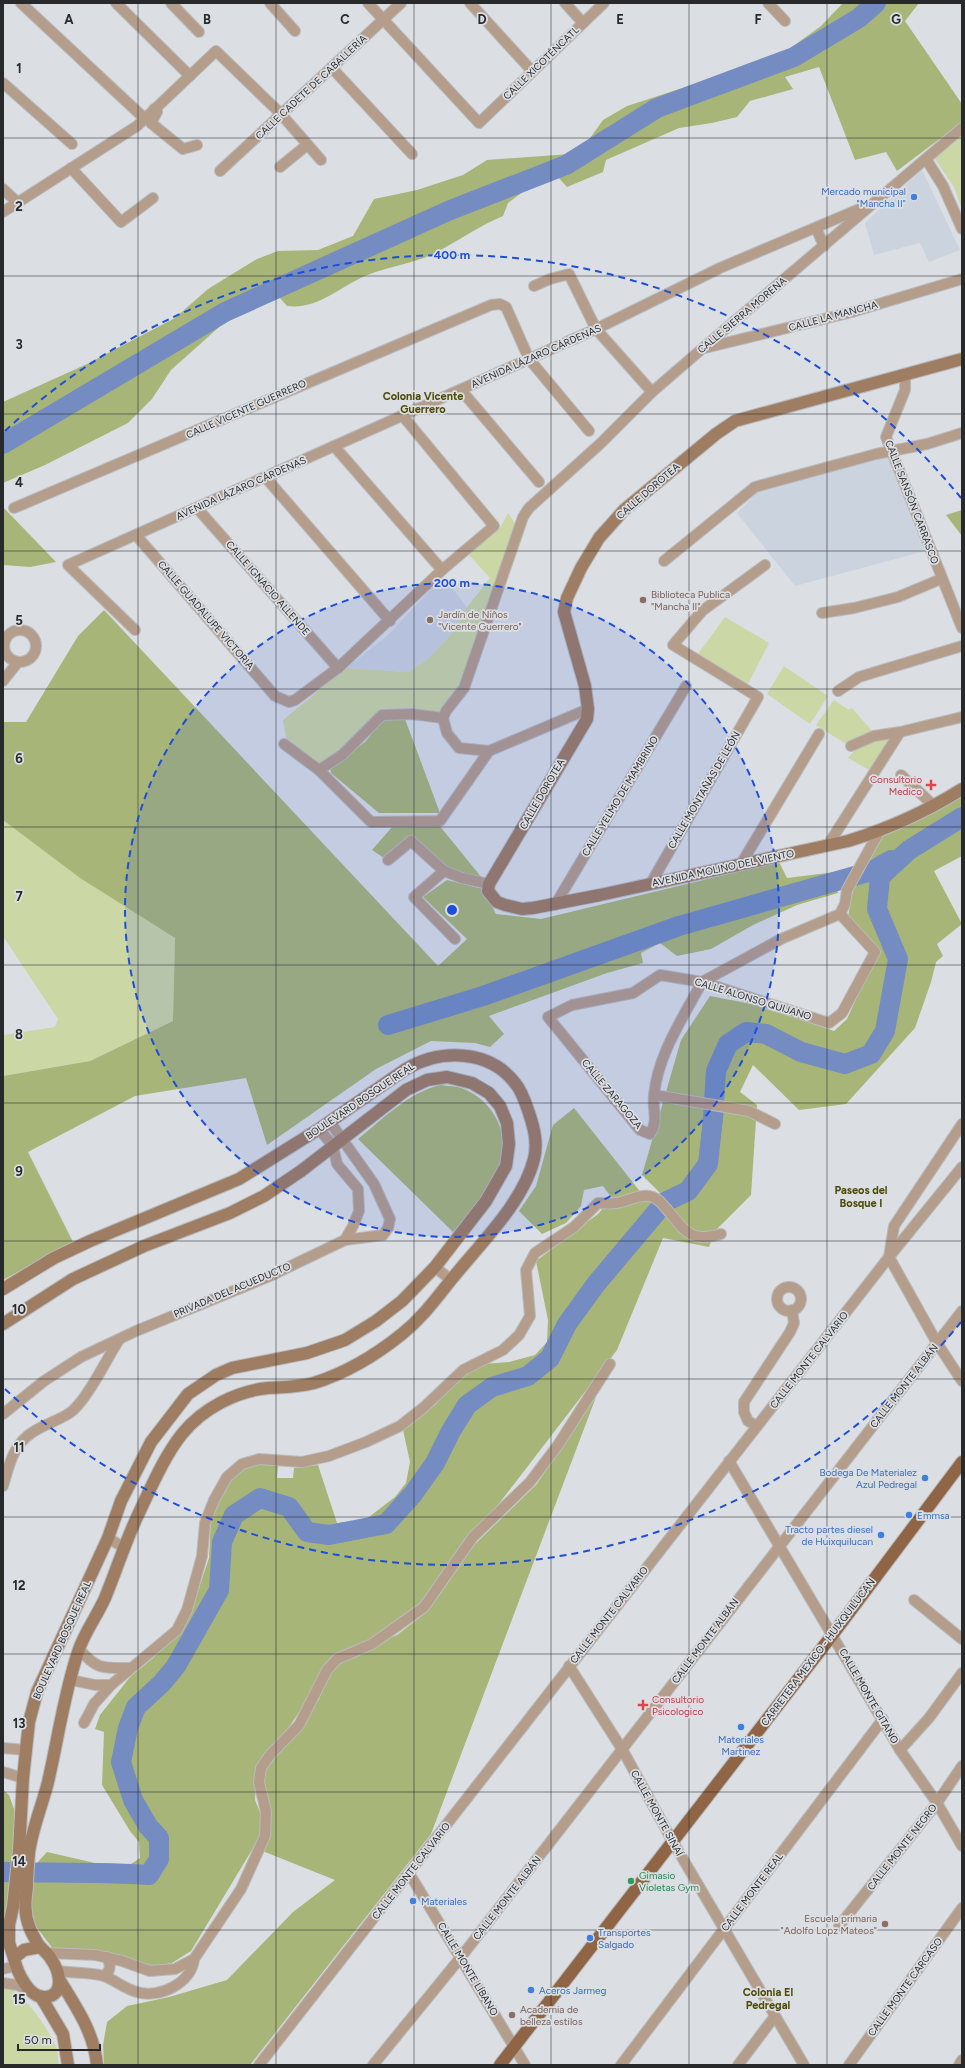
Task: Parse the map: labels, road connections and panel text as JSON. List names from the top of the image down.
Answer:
{
  "streets": {
    "main road": ["CARRETERA MEXICO - HUIXQUILUCAN"],
    "street": [
      "CALLE XICOTÉNCATL",
      "CALLE CADETE DE CABALLERÍA",
      "CALLE SIERRA MORENA",
      "CALLE LA MANCHA",
      "AVENIDA LÁZARO CÁRDENAS",
      "CALLE VICENTE GUERRERO",
      "CALLE DOROTEA",
      "CALLE SANSÓN CARRASCO",
      "CALLE IGNACIO ALLENDE",
      "CALLE GUADALUPE VICTORIA",
      "CALLE MONTAÑAS DE LEÓN",
      "CALLE YELMO DE MAMBRINO",
      "AVENIDA MOLINO DEL VIENTO",
      "CALLE ALONSO QUIJANO",
      "CALLE ZARAGOZA",
      "BOULEVARD BOSQUE REAL",
      "PRIVADA DEL ACUEDUCTO",
      "CALLE MONTE CALVARIO",
      "CALLE MONTE ALBÁN",
      "CALLE MONTE GITANO",
      "CALLE MONTE SINAÍ",
      "CALLE MONTE NEGRO",
      "CALLE MONTE REAL",
      "CALLE MONTE LÍBANO",
      "CALLE MONTE CARCASO"
    ]
  },
  "crossings": [
    ["CALLE XICOTÉNCATL", "CALLE CADETE DE CABALLERÍA"],
    ["CALLE SIERRA MORENA", "CALLE LA MANCHA"],
    ["CALLE SIERRA MORENA", "AVENIDA LÁZARO CÁRDENAS"],
    ["AVENIDA LÁZARO CÁRDENAS", "CALLE VICENTE GUERRERO"],
    ["AVENIDA LÁZARO CÁRDENAS", "CALLE IGNACIO ALLENDE"],
    ["AVENIDA LÁZARO CÁRDENAS", "CALLE GUADALUPE VICTORIA"],
    ["CALLE DOROTEA", "CALLE SANSÓN CARRASCO"],
    ["CALLE DOROTEA", "AVENIDA MOLINO DEL VIENTO"],
    ["CALLE IGNACIO ALLENDE", "CALLE GUADALUPE VICTORIA"],
    ["CALLE MONTAÑAS DE LEÓN", "AVENIDA MOLINO DEL VIENTO"],
    ["CALLE YELMO DE MAMBRINO", "AVENIDA MOLINO DEL VIENTO"],
    ["CALLE ALONSO QUIJANO", "CALLE ZARAGOZA"],
    ["BOULEVARD BOSQUE REAL", "PRIVADA DEL ACUEDUCTO"],
    ["CALLE MONTE CALVARIO", "CALLE MONTE GITANO"],
    ["CALLE MONTE CALVARIO", "CALLE MONTE SINAÍ"],
    ["CALLE MONTE CALVARIO", "CALLE MONTE LÍBANO"],
    ["CALLE MONTE ALBÁN", "CALLE MONTE GITANO"],
    ["CALLE MONTE ALBÁN", "CALLE MONTE SINAÍ"],
    ["CALLE MONTE ALBÁN", "CALLE MONTE LÍBANO"],
    ["CARRETERA MEXICO - HUIXQUILUCAN", "CALLE MONTE GITANO"],
    ["CARRETERA MEXICO - HUIXQUILUCAN", "CALLE MONTE SINAÍ"],
    ["CARRETERA MEXICO - HUIXQUILUCAN", "CALLE MONTE LÍBANO"],
    ["CALLE MONTE GITANO", "CALLE MONTE NEGRO"],
    ["CALLE MONTE GITANO", "CALLE MONTE REAL"],
    ["CALLE MONTE SINAÍ", "CALLE MONTE REAL"]
  ],
  "districts": ["Colonia Vicente Guerrero", "Paseos del Bosque I", "Colonia El Pedregal"],
  "places": {
    "other": [
      "Mercado municipal \"Mancha II\"",
      "Biblioteca Publica \"Mancha II\"",
      "Jardín de Niños \"Vicente Guerrero\"",
      "Bodega De Materialez Azul Pedregal",
      "Emmsa",
      "Tracto partes diesel de Huixquilucan",
      "Materiales Martinez",
      "Gimasio Violetas Gym",
      "Materiales",
      "Escuela primaria \"Adolfo Lopz Mateos\"",
      "Transportes Salgado",
      "Aceros Jarmeg",
      "Academia de belleza estilos"
    ],
    "health": ["Consultorio Medico", "Consultorio Psicologico"]
  },
  "scale_bar": "50 m",
  "grid": {
    "columns": [
      "A",
      "B",
      "C",
      "D",
      "E",
      "F",
      "G"
    ],
    "rows": [
      "1",
      "2",
      "3",
      "4",
      "5",
      "6",
      "7",
      "8",
      "9",
      "10",
      "11",
      "12",
      "13",
      "14",
      "15"
    ]
  },
  "rings": ["400 m", "200 m"]
}
